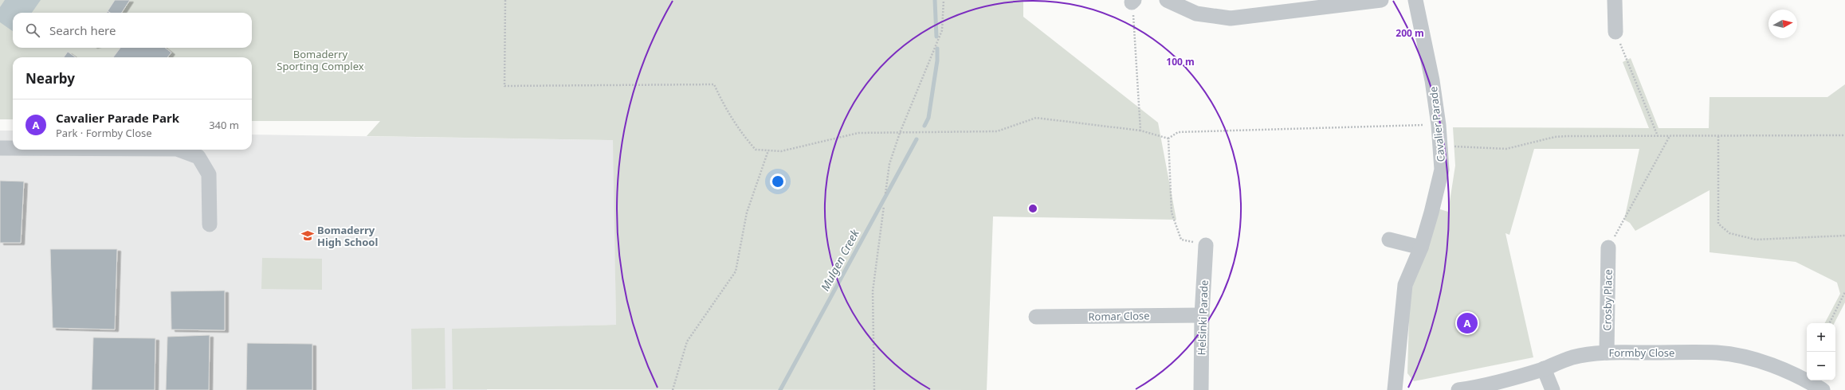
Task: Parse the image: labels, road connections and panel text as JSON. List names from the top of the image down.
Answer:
{
  "streets": {
    "street": [
      "Cavalier Parade",
      "Crosby Place",
      "Romar Close",
      "Helsinki Parade",
      "Formby Close"
    ]
  },
  "crossings": [
    ["Crosby Place", "Formby Close"],
    ["Romar Close", "Helsinki Parade"]
  ],
  "water": ["Mulgen Creek"],
  "parks": ["Bomaderry Sporting Complex"],
  "places": {
    "school or university": ["Bomaderry High School"]
  },
  "north": "right",
  "page": {
    "search": "Search here",
    "heading": "Nearby",
    "list": [
      {
        "mark": "A",
        "name": "Cavalier Parade Park",
        "note": "Park · Formby Close",
        "value": "340 m"
      }
    ],
    "pins": "A",
    "map_buttons": ["+", "−"]
  },
  "rings": ["200 m", "100 m"]
}
